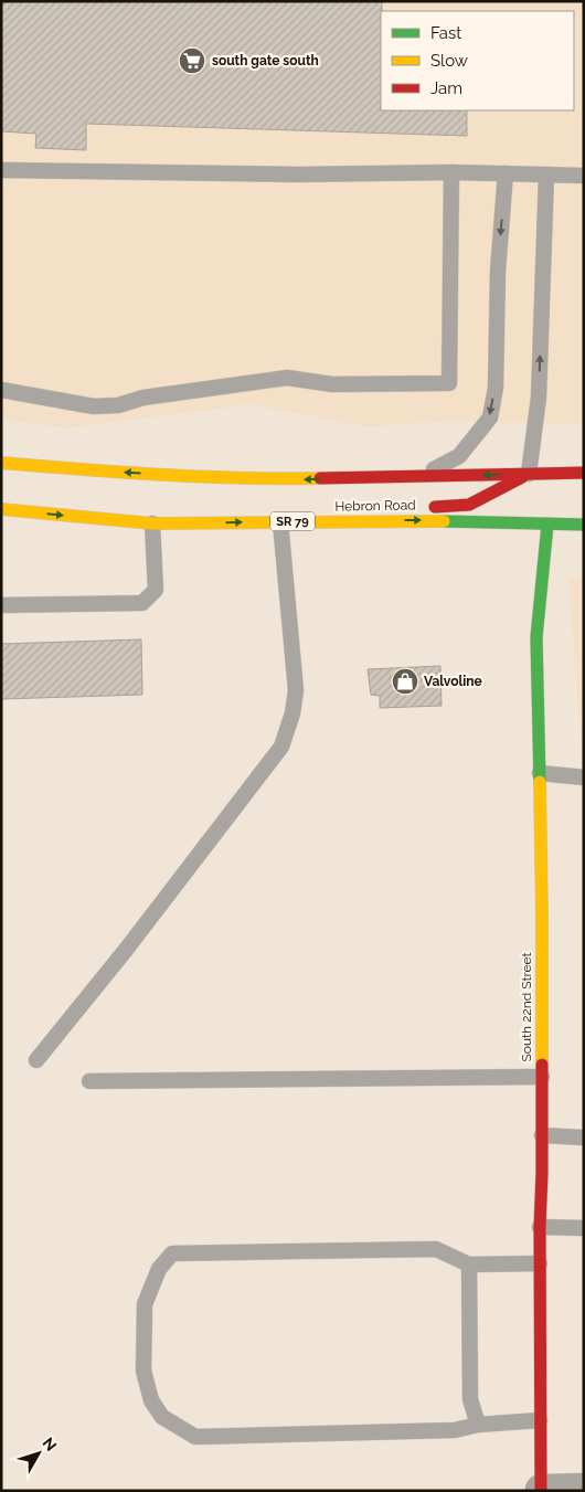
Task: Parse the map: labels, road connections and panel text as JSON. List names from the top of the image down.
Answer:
{
  "streets": {
    "main road": ["Hebron Road", "SR 79", "South 22nd Street"]
  },
  "crossings": [
    ["Hebron Road", "South 22nd Street"]
  ],
  "places": {
    "supermarket": ["south gate south"],
    "shop": ["Valvoline"]
  },
  "legend": ["Fast", "Slow", "Jam"],
  "north": "top right"
}
